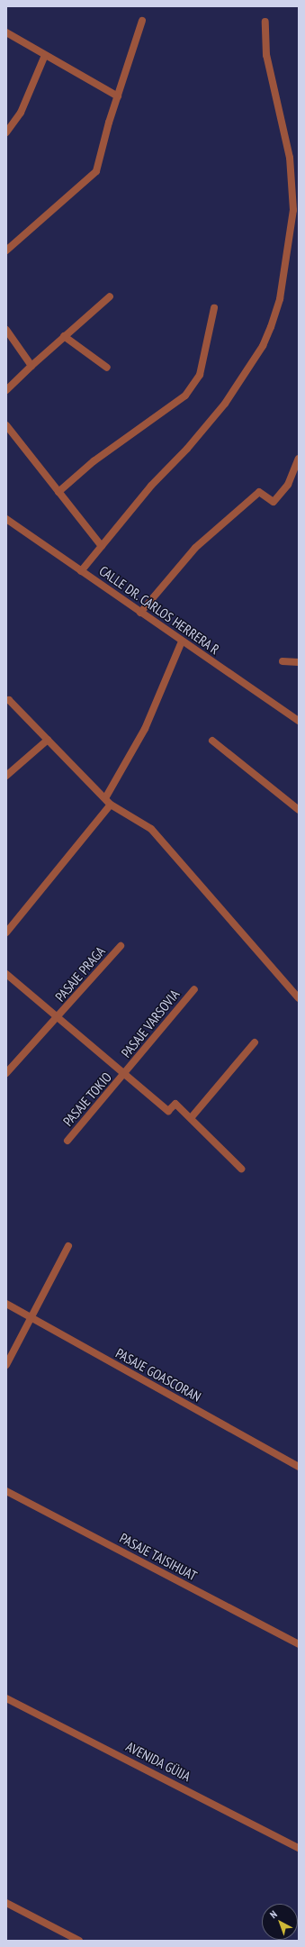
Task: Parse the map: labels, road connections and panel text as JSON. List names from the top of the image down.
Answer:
{
  "streets": {
    "street": [
      "CALLE DR. CARLOS HERRERA R",
      "PASAJE PRAGA",
      "PASAJE VARSOVIA",
      "PASAJE TOKIO",
      "PASAJE GOASCORAN",
      "PASAJE TAISIHUAT",
      "AVENIDA GÜIJA"
    ]
  },
  "crossings": [
    ["PASAJE VARSOVIA", "PASAJE TOKIO"]
  ],
  "north": "top left"
}
